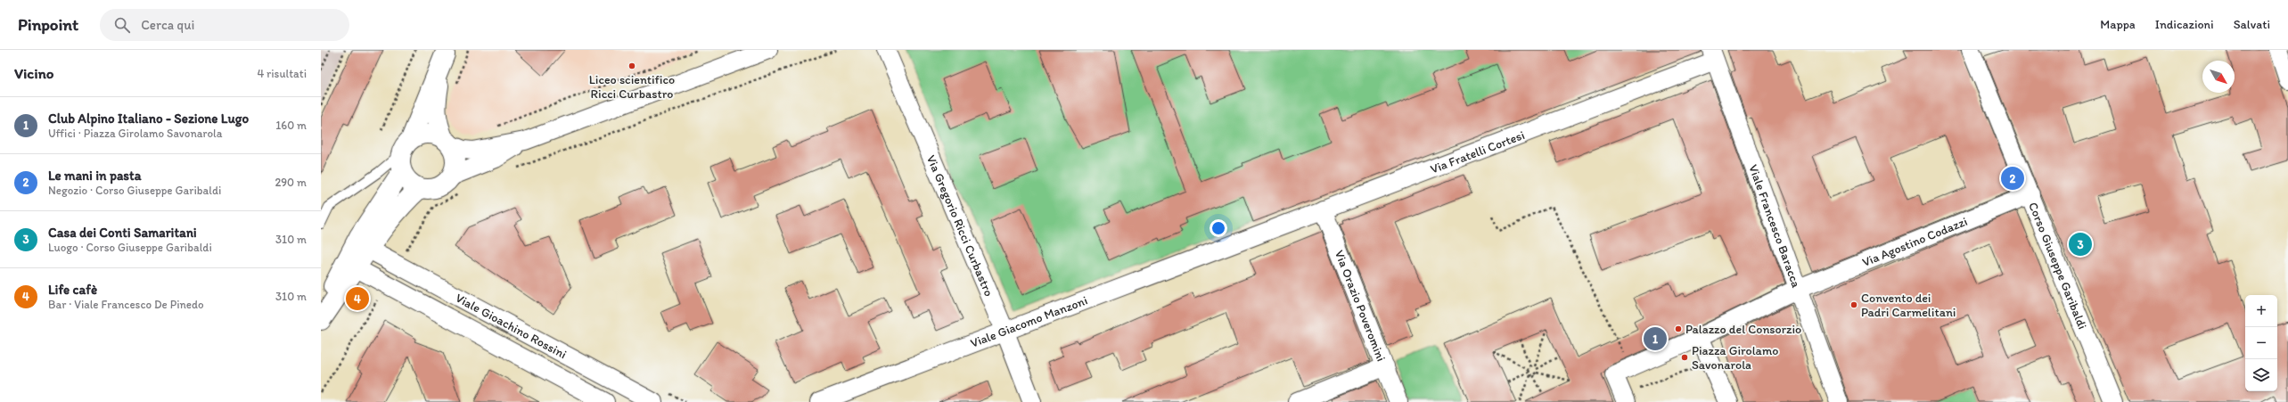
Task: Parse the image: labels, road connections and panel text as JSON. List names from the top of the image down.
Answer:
{
  "streets": {
    "street": [
      "Via Fratelli Cortesi",
      "Via Gregorio Ricci Curbastro",
      "Viale Francesco Baracca",
      "Via Agostino Codazzi",
      "Corso Giuseppe Garibaldi",
      "Via Orazio Poveromini",
      "Viale Giacomo Manzoni",
      "Viale Gioachino Rossini"
    ]
  },
  "crossings": [
    ["Via Fratelli Cortesi", "Viale Francesco Baracca"],
    ["Via Fratelli Cortesi", "Via Orazio Poveromini"],
    ["Via Fratelli Cortesi", "Viale Giacomo Manzoni"],
    ["Via Gregorio Ricci Curbastro", "Viale Giacomo Manzoni"],
    ["Viale Francesco Baracca", "Via Agostino Codazzi"],
    ["Via Agostino Codazzi", "Corso Giuseppe Garibaldi"]
  ],
  "places": [
    "Liceo scientifico Ricci Curbastro",
    "Convento dei Padri Carmelitani",
    "Palazzo del Consorzio",
    "Piazza Girolamo Savonarola"
  ],
  "north": "bottom right",
  "page": {
    "header": "Pinpoint",
    "search": "Cerca qui",
    "nav": ["Mappa", "Indicazioni", "Salvati"],
    "heading": ["Vicino", "4 risultati"],
    "list": [
      {
        "mark": "1",
        "name": "Club Alpino Italiano - Sezione Lugo",
        "note": "Uffici · Piazza Girolamo Savonarola",
        "value": "160 m"
      },
      {
        "mark": "2",
        "name": "Le mani in pasta",
        "note": "Negozio · Corso Giuseppe Garibaldi",
        "value": "290 m"
      },
      {
        "mark": "3",
        "name": "Casa dei Conti Samaritani",
        "note": "Luogo · Corso Giuseppe Garibaldi",
        "value": "310 m"
      },
      {
        "mark": "4",
        "name": "Life cafè",
        "note": "Bar · Viale Francesco De Pinedo",
        "value": "310 m"
      }
    ],
    "pins": [
      "2",
      "3",
      "4",
      "1"
    ],
    "map_buttons": ["+", "−"]
  }
}
